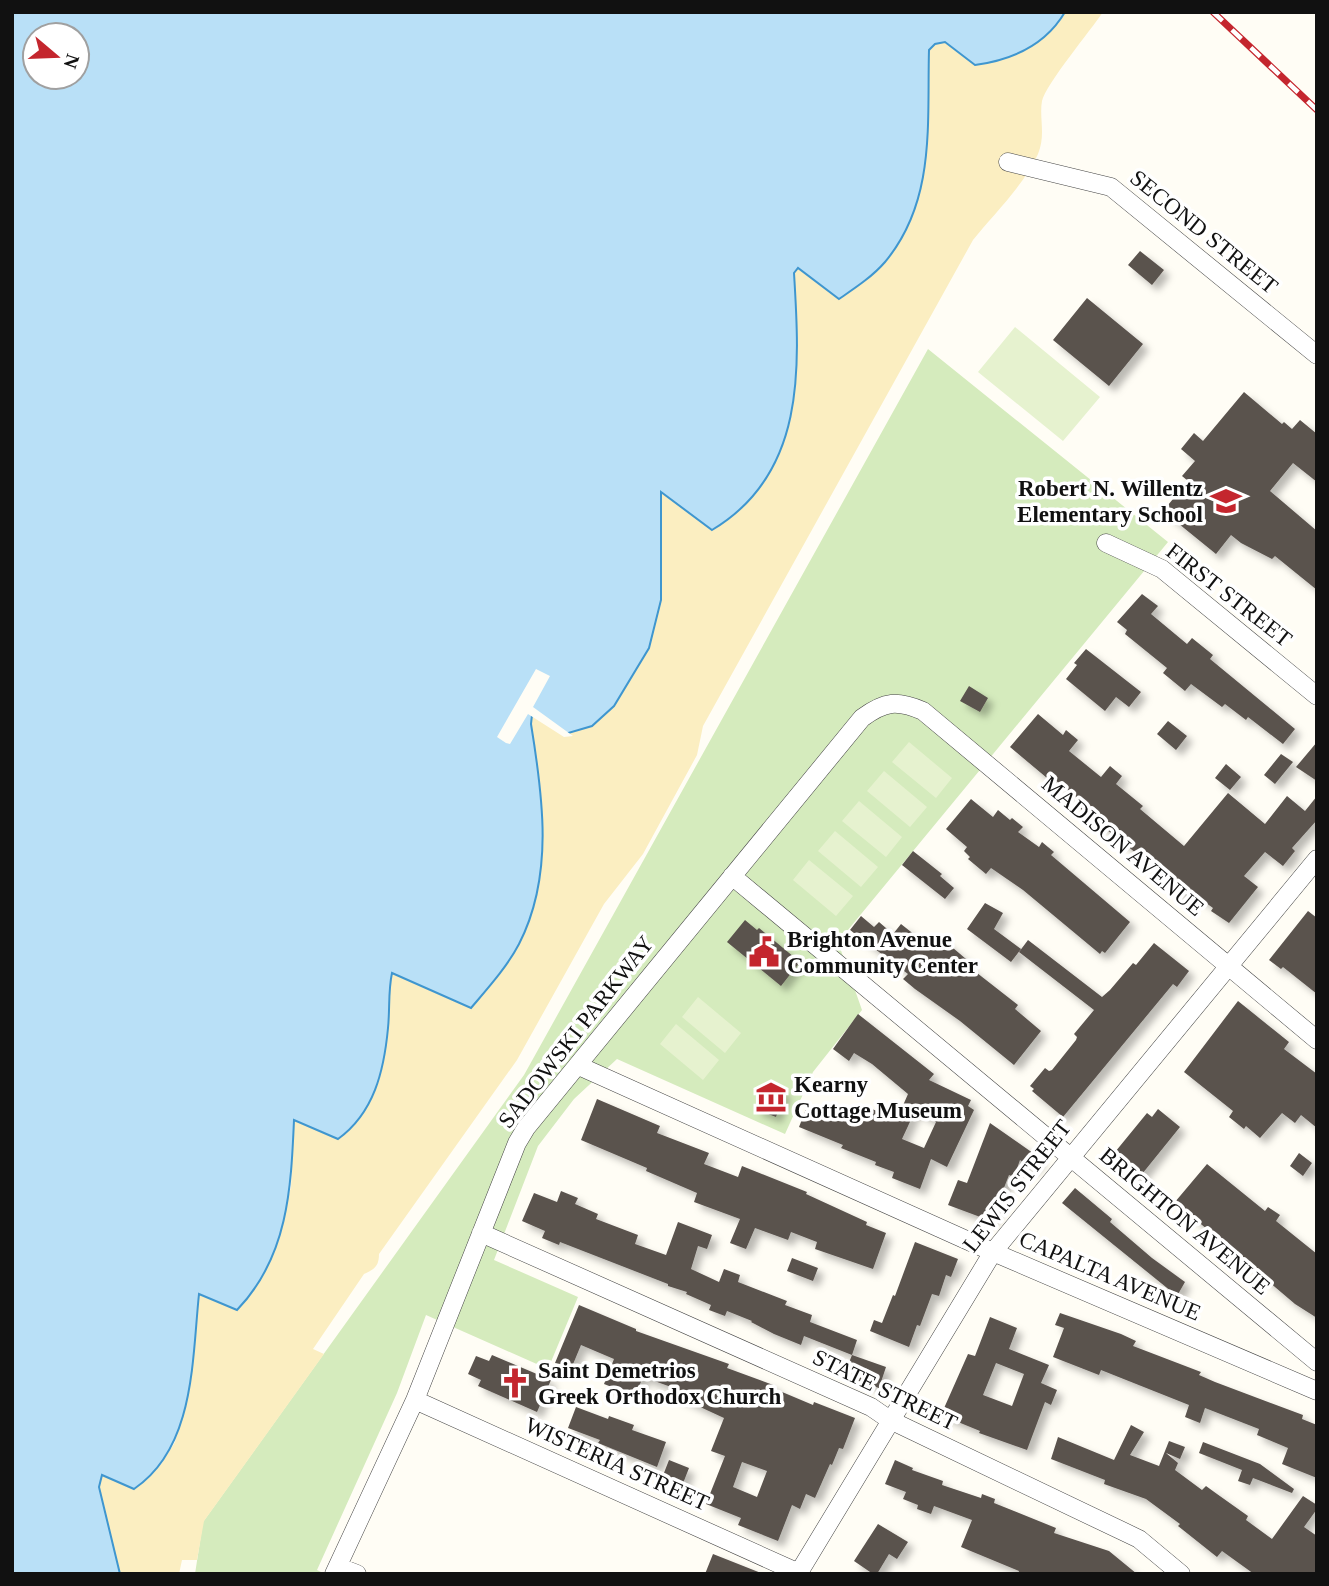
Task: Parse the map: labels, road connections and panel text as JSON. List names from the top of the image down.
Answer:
{
  "streets": {
    "street": [
      "SECOND STREET",
      "FIRST STREET",
      "MADISON AVENUE",
      "SADOWSKI PARKWAY",
      "LEWIS STREET",
      "BRIGHTON AVENUE",
      "CAPALTA AVENUE",
      "STATE STREET",
      "WISTERIA STREET"
    ]
  },
  "crossings": [
    ["MADISON AVENUE", "SADOWSKI PARKWAY"],
    ["MADISON AVENUE", "LEWIS STREET"],
    ["SADOWSKI PARKWAY", "BRIGHTON AVENUE"],
    ["SADOWSKI PARKWAY", "CAPALTA AVENUE"],
    ["SADOWSKI PARKWAY", "STATE STREET"],
    ["SADOWSKI PARKWAY", "WISTERIA STREET"],
    ["LEWIS STREET", "BRIGHTON AVENUE"],
    ["LEWIS STREET", "CAPALTA AVENUE"],
    ["LEWIS STREET", "STATE STREET"],
    ["LEWIS STREET", "WISTERIA STREET"]
  ],
  "places": {
    "school or university": ["Robert N. Willentz Elementary School"],
    "public building": ["Brighton Avenue Community Center"],
    "museum": ["Kearny Cottage Museum"],
    "church": ["Saint Demetrios Greek Orthodox Church"]
  },
  "north": "right"
}
